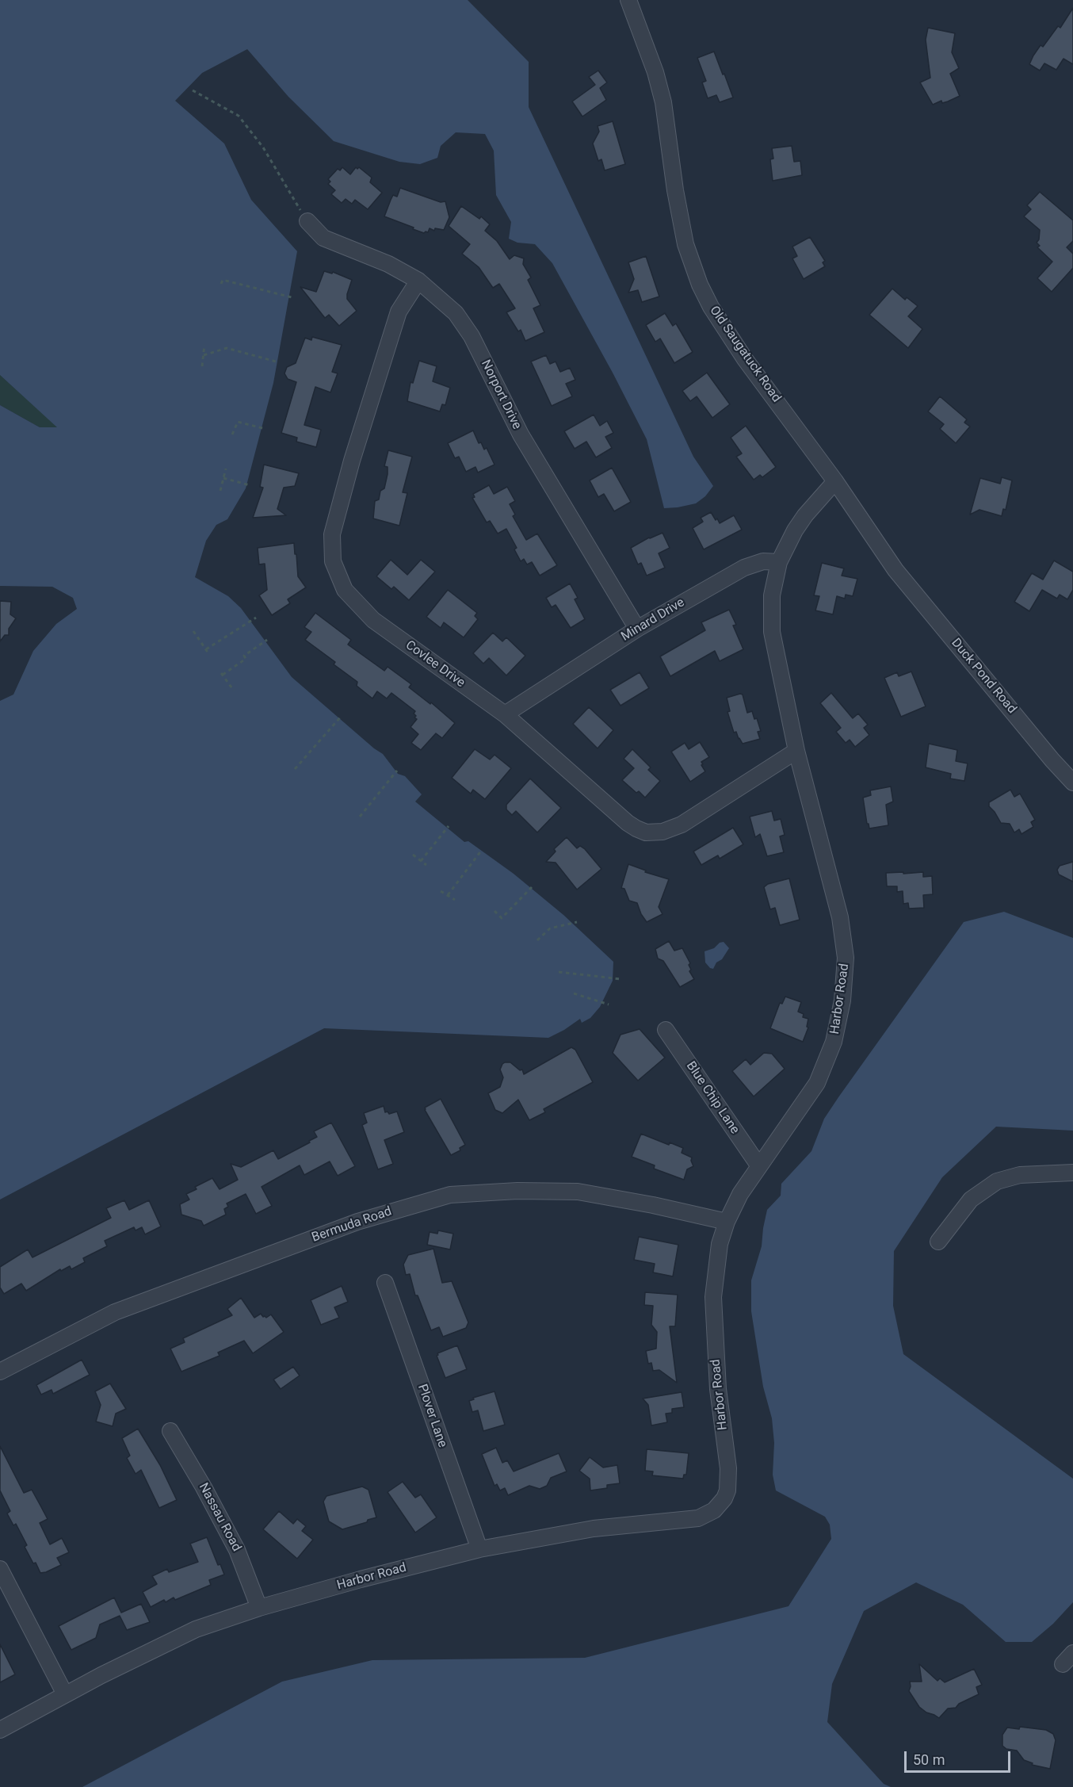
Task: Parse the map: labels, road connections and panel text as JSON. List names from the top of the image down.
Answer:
{
  "streets": {
    "street": [
      "Old Saugatuck Road",
      "Norport Drive",
      "Minard Drive",
      "Covlee Drive",
      "Duck Pond Road",
      "Harbor Road",
      "Blue Chip Lane",
      "Bermuda Road",
      "Plover Lane",
      "Nassau Road"
    ]
  },
  "crossings": [
    ["Old Saugatuck Road", "Duck Pond Road"],
    ["Norport Drive", "Minard Drive"],
    ["Norport Drive", "Covlee Drive"],
    ["Minard Drive", "Covlee Drive"],
    ["Minard Drive", "Harbor Road"],
    ["Covlee Drive", "Harbor Road"],
    ["Harbor Road", "Blue Chip Lane"],
    ["Harbor Road", "Bermuda Road"],
    ["Harbor Road", "Plover Lane"],
    ["Harbor Road", "Nassau Road"]
  ],
  "scale_bar": "50 m"
}
